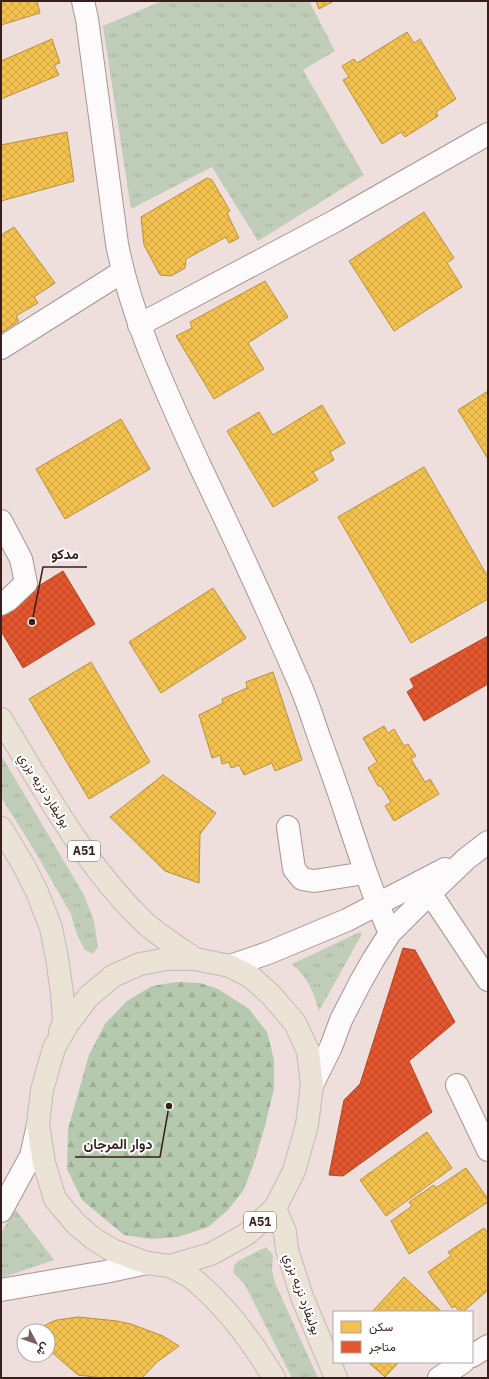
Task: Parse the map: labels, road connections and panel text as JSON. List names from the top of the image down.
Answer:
{
  "streets": {
    "highway": ["بوليفارد نزيه بزري", "A51"]
  },
  "crossings": [
    ["بوليفارد نزيه بزري", "A51"]
  ],
  "places": ["مدكو", "دوار المرجان"],
  "legend": ["سكن", "متاجر"],
  "north": "bottom right"
}
